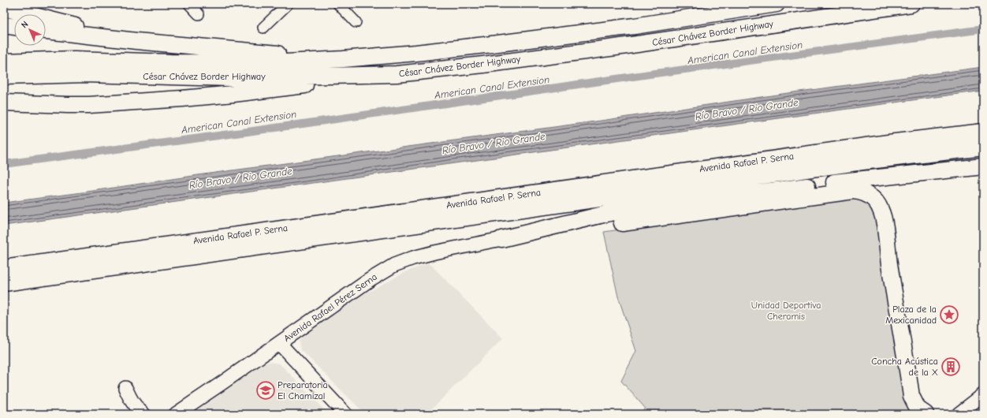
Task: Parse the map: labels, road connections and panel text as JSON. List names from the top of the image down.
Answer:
{
  "streets": {
    "highway": ["César Chávez Border Highway", "Avenida Rafael P. Serna"],
    "main road": ["Avenida Rafael Pérez Serna"]
  },
  "water": ["American Canal Extension", "Río Bravo / Rio Grande"],
  "parks": ["Unidad Deportiva Cheramis"],
  "places": {
    "place": ["Plaza de la Mexicanidad"],
    "building": ["Concha Acústica de la X"],
    "school or university": ["Preparatoria El Chamizal"]
  },
  "north": "top left"
}
